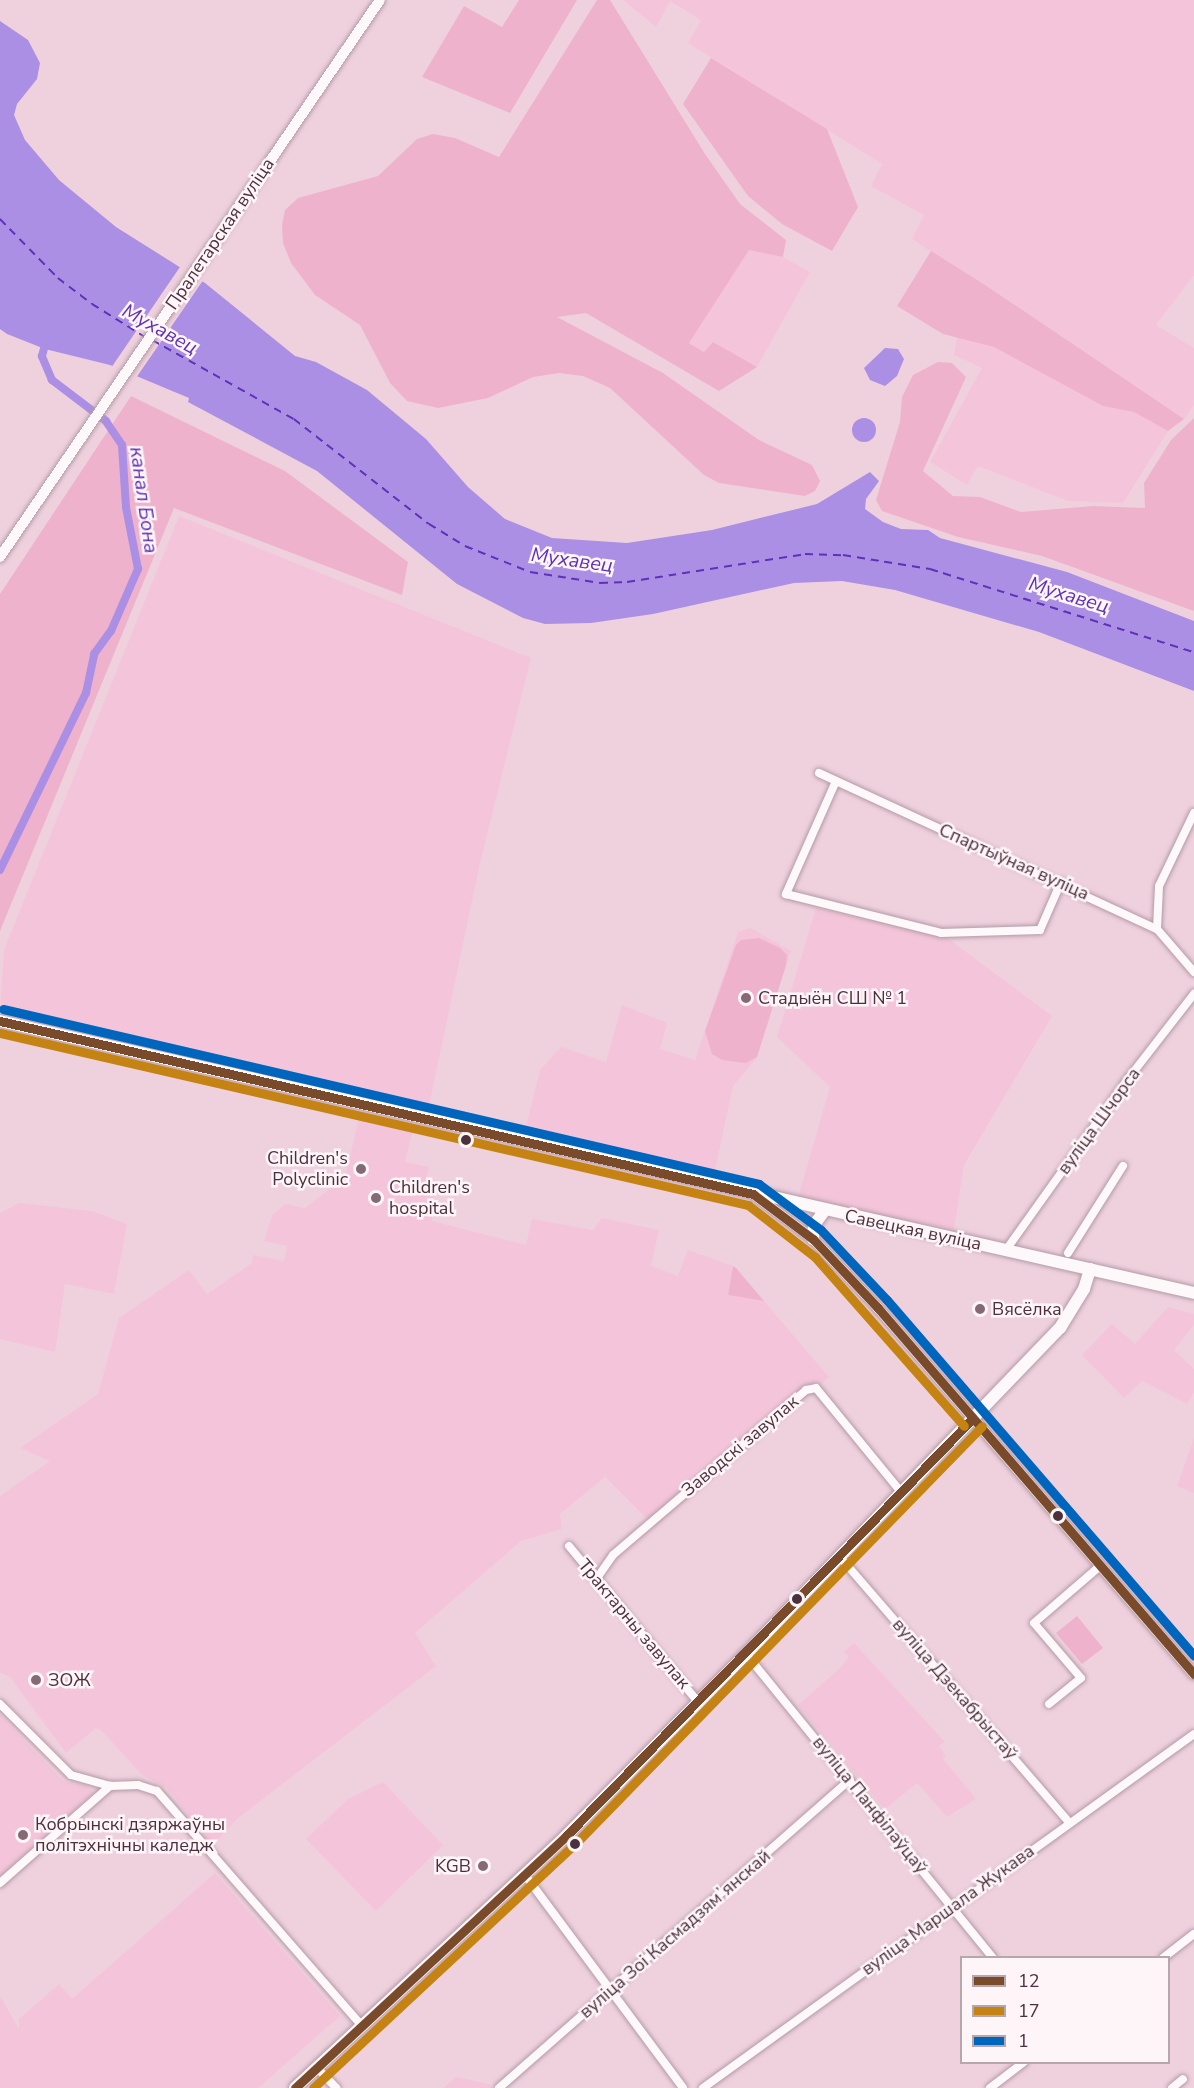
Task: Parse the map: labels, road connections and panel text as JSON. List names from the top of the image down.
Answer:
{
  "streets": {
    "main road": ["Пралетарская вуліца", "Савецкая вуліца"],
    "street": [
      "Спартыўная вуліца",
      "вуліца Шчорса",
      "Заводскі завулак",
      "Трактарны завулак",
      "вуліца Дзекабрыстаў",
      "вуліца Панфілаўцаў",
      "вуліца Маршала Жукава",
      "вуліца Зоі Касмадзямʼянскай"
    ]
  },
  "crossings": [
    ["вуліца Шчорса", "Савецкая вуліца"],
    ["Заводскі завулак", "Трактарны завулак"],
    ["вуліца Дзекабрыстаў", "вуліца Маршала Жукава"],
    ["вуліца Панфілаўцаў", "вуліца Маршала Жукава"],
    ["вуліца Панфілаўцаў", "вуліца Зоі Касмадзямʼянскай"]
  ],
  "water": ["Мухавец", "канал Бона"],
  "places": [
    "Стадыён СШ № 1",
    "Children's Polyclinic",
    "Children's hospital",
    "Вясёлка",
    "ЗОЖ",
    "Кобрынскі дзяржаўны політэхнічны каледж",
    "KGB"
  ],
  "lines": ["transit line 1", "transit line 12", "transit line 17"],
  "legend": ["12", "17", "1"]
}
